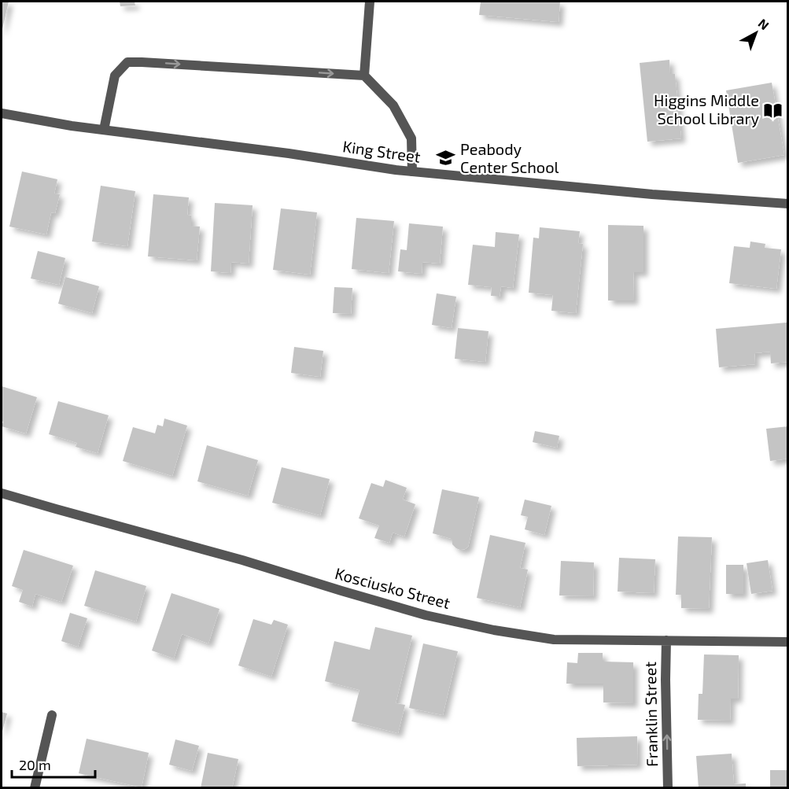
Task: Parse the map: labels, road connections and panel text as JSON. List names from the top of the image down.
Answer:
{
  "streets": {
    "street": ["King Street", "Kosciusko Street", "Franklin Street"]
  },
  "crossings": [
    ["Kosciusko Street", "Franklin Street"]
  ],
  "one_way": ["Franklin Street"],
  "places": {
    "library": ["Higgins Middle School Library"],
    "school or university": ["Peabody Center School"]
  },
  "scale_bar": "20 m",
  "north": "top right"
}
